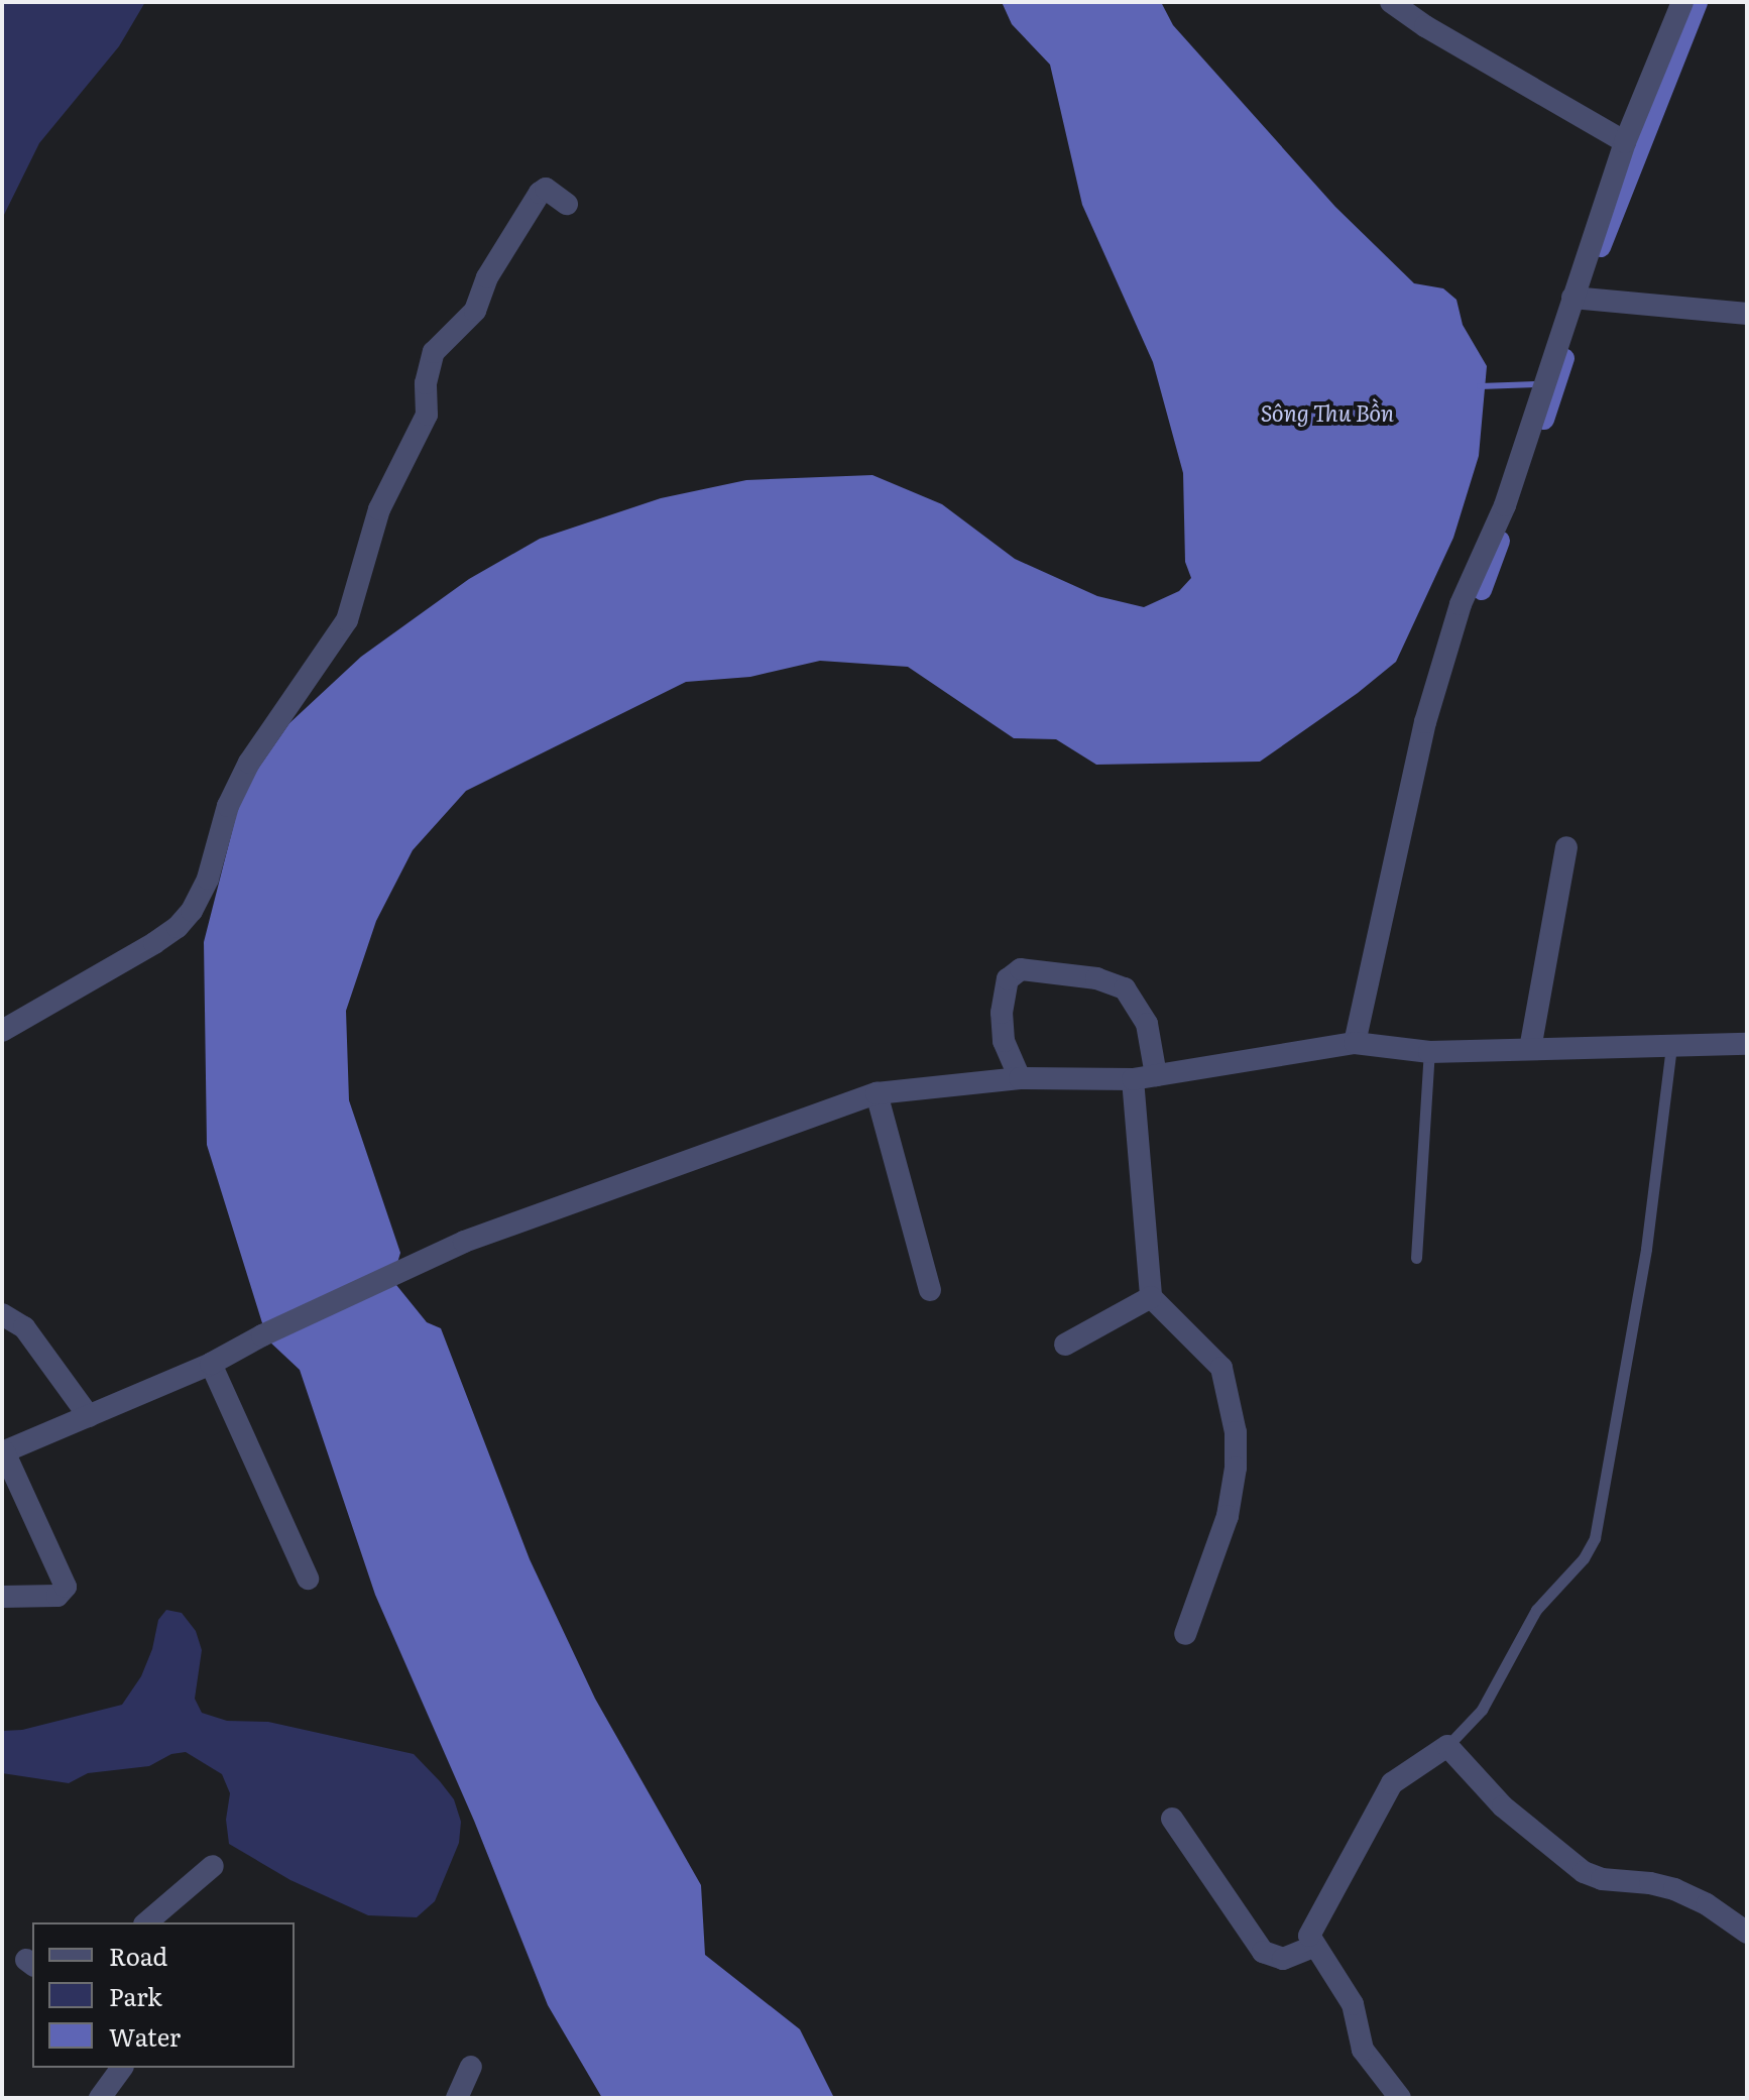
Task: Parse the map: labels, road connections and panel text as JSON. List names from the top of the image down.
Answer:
{
  "water": ["Sông Thu Bồn"],
  "legend": ["Road", "Park", "Water"]
}
